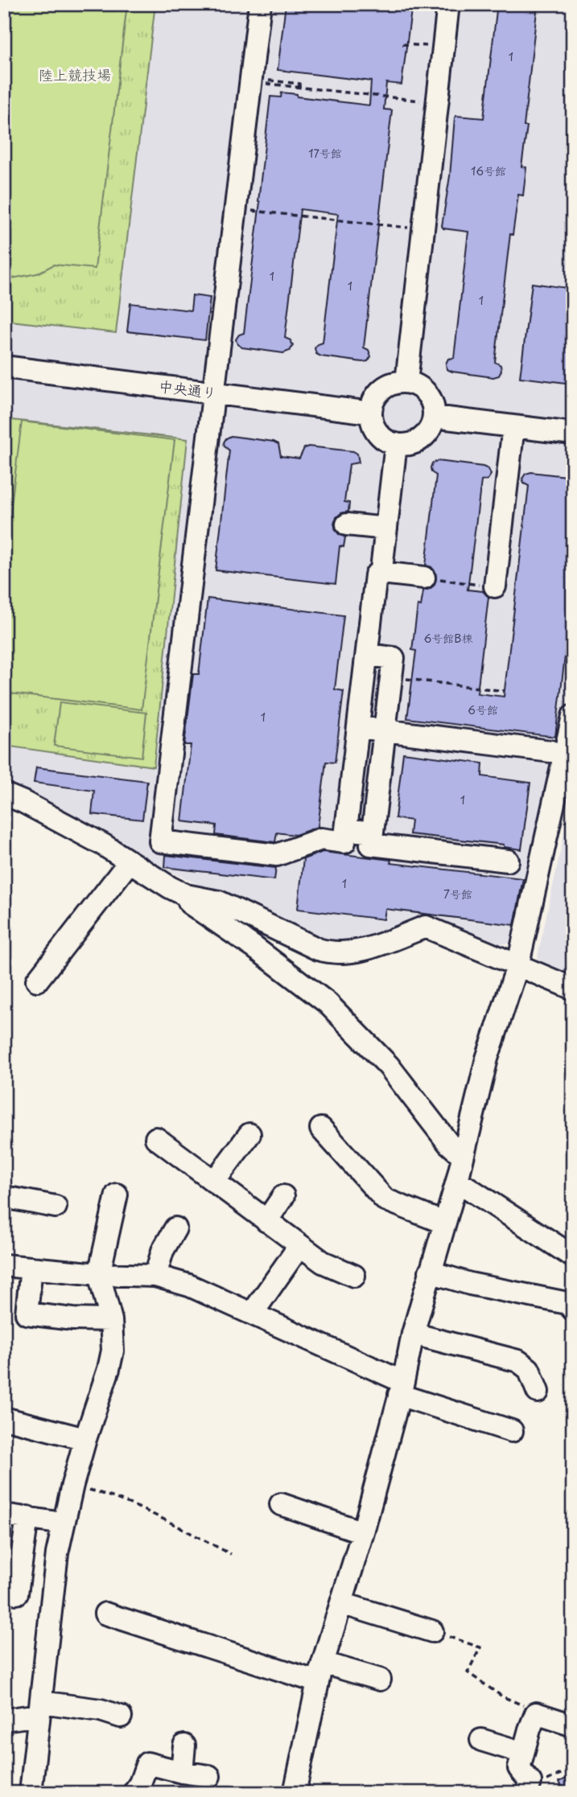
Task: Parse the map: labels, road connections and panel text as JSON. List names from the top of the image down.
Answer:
{
  "streets": {
    "street": ["中央通り"]
  },
  "parks": ["陸上競技場"],
  "house_numbers": [
    "1",
    "17号館",
    "16号館",
    "1",
    "1",
    "1",
    "6号館B棟",
    "6号館",
    "1",
    "1",
    "1",
    "7号館"
  ]
}
